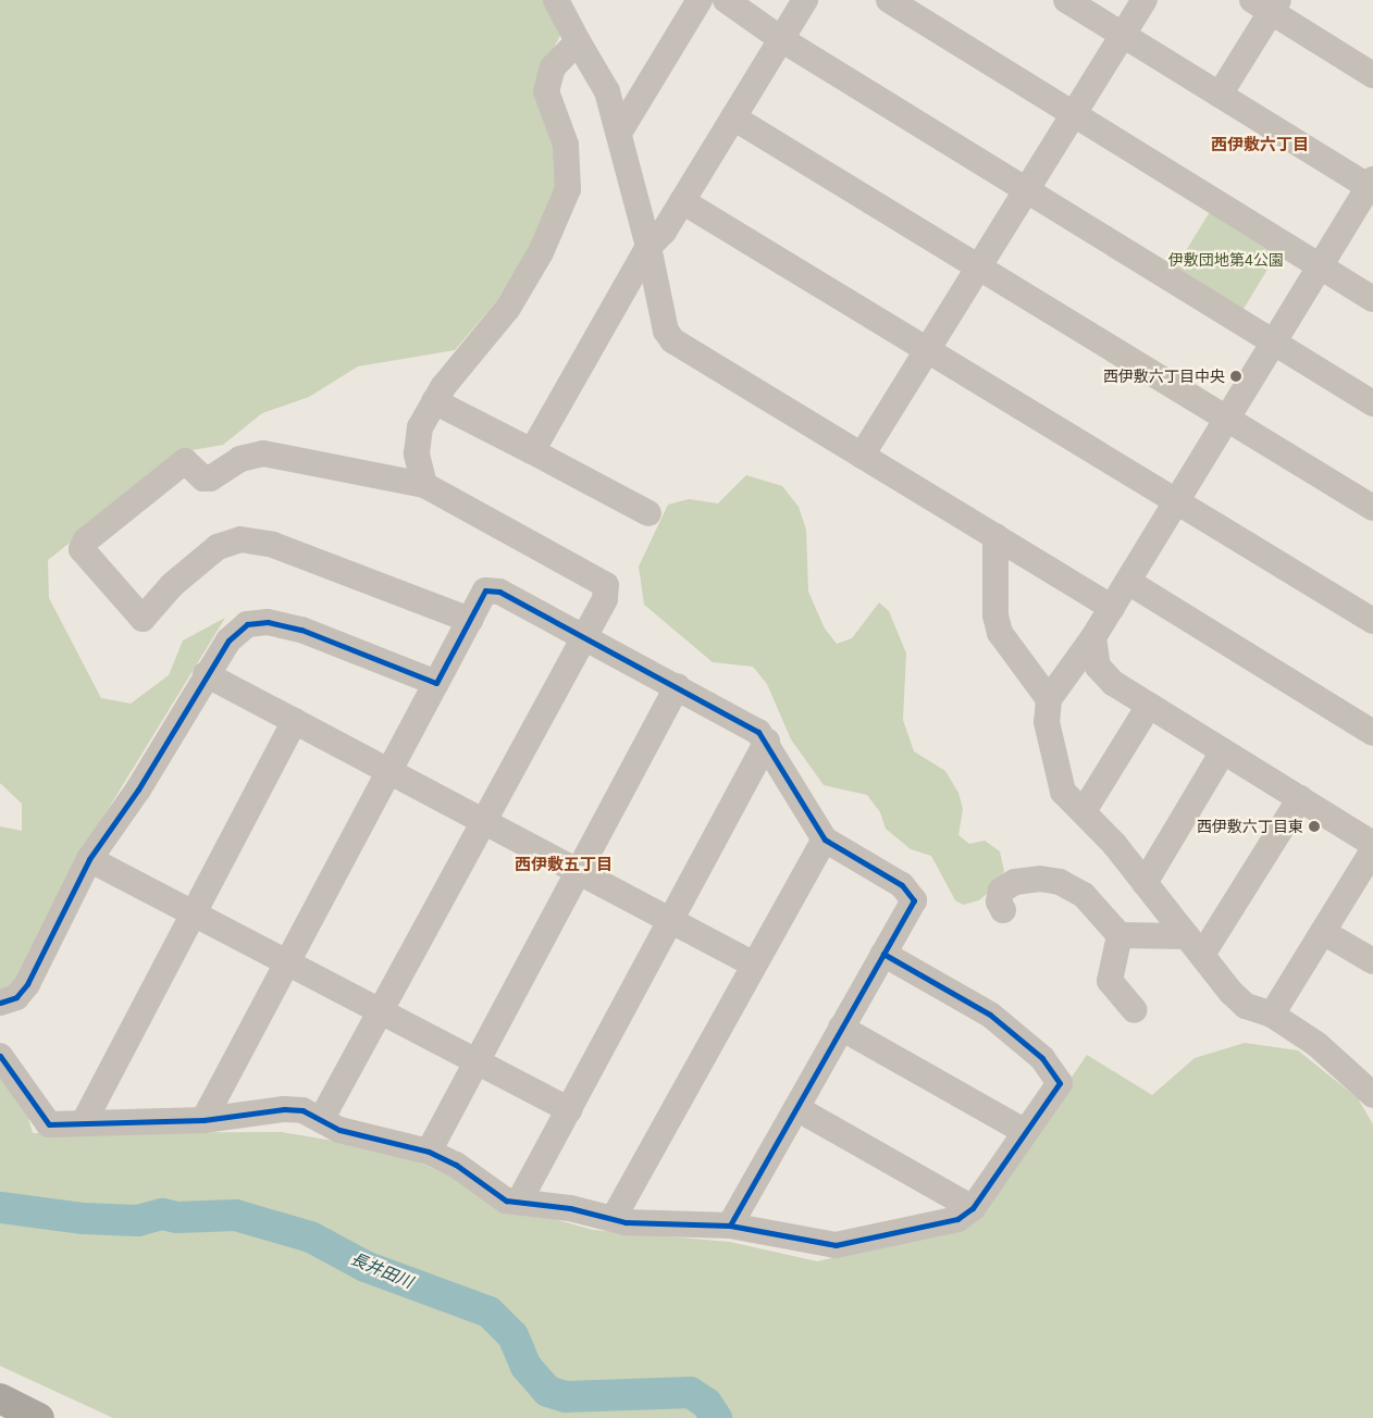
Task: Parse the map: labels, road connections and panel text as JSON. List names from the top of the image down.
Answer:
{
  "districts": ["西伊敷六丁目", "西伊敷五丁目"],
  "water": ["長井田川"],
  "parks": ["伊敷団地第4公園"],
  "places": ["西伊敷六丁目中央", "西伊敷六丁目東"]
}
